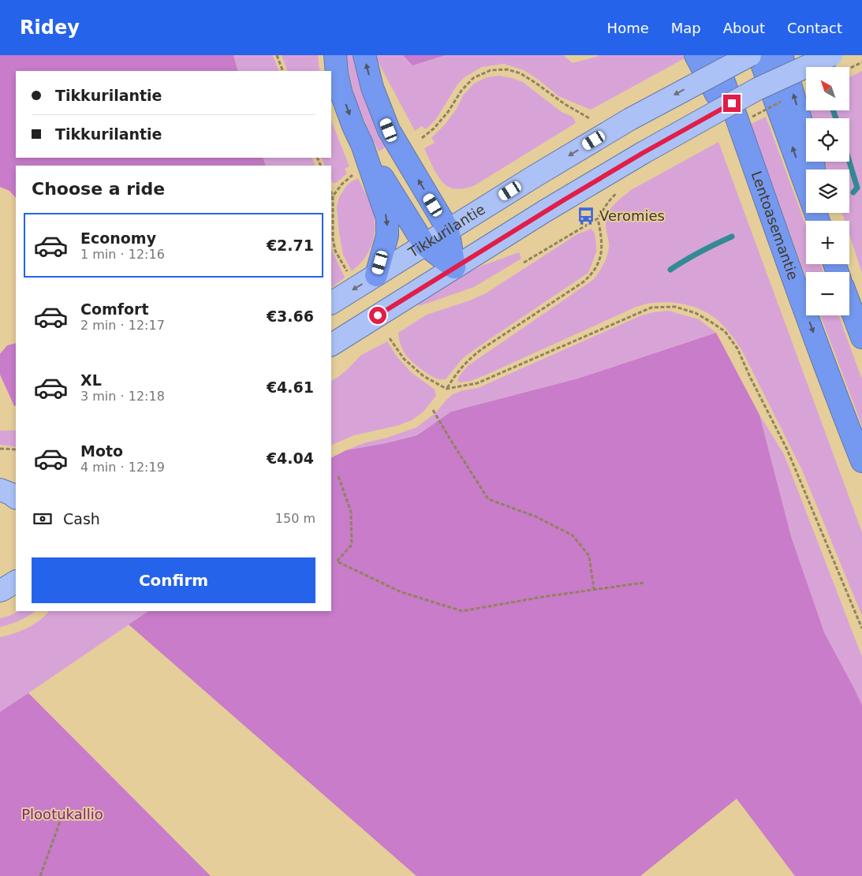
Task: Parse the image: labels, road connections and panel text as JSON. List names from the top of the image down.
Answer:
{
  "streets": {
    "highway": ["Lentoasemantie"],
    "main road": ["Tikkurilantie"]
  },
  "parks": ["Plootukallio"],
  "places": {
    "bus stop": ["Veromies"]
  },
  "north": "top left",
  "page": {
    "header": "Ridey",
    "nav": [
      "Home",
      "Map",
      "About",
      "Contact"
    ],
    "map_buttons": ["+", "−"],
    "banner": ["Tikkurilantie", "Tikkurilantie"],
    "heading": "Choose a ride",
    "list": [
      {
        "name": "Economy",
        "note": "1 min · 12:16",
        "value": "€2.71"
      },
      {
        "name": "Comfort",
        "note": "2 min · 12:17",
        "value": "€3.66"
      },
      {
        "name": "XL",
        "note": "3 min · 12:18",
        "value": "€4.61"
      },
      {
        "name": "Moto",
        "note": "4 min · 12:19",
        "value": "€4.04"
      }
    ],
    "pay": ["Cash", "150 m"],
    "buttons": "Confirm"
  }
}
